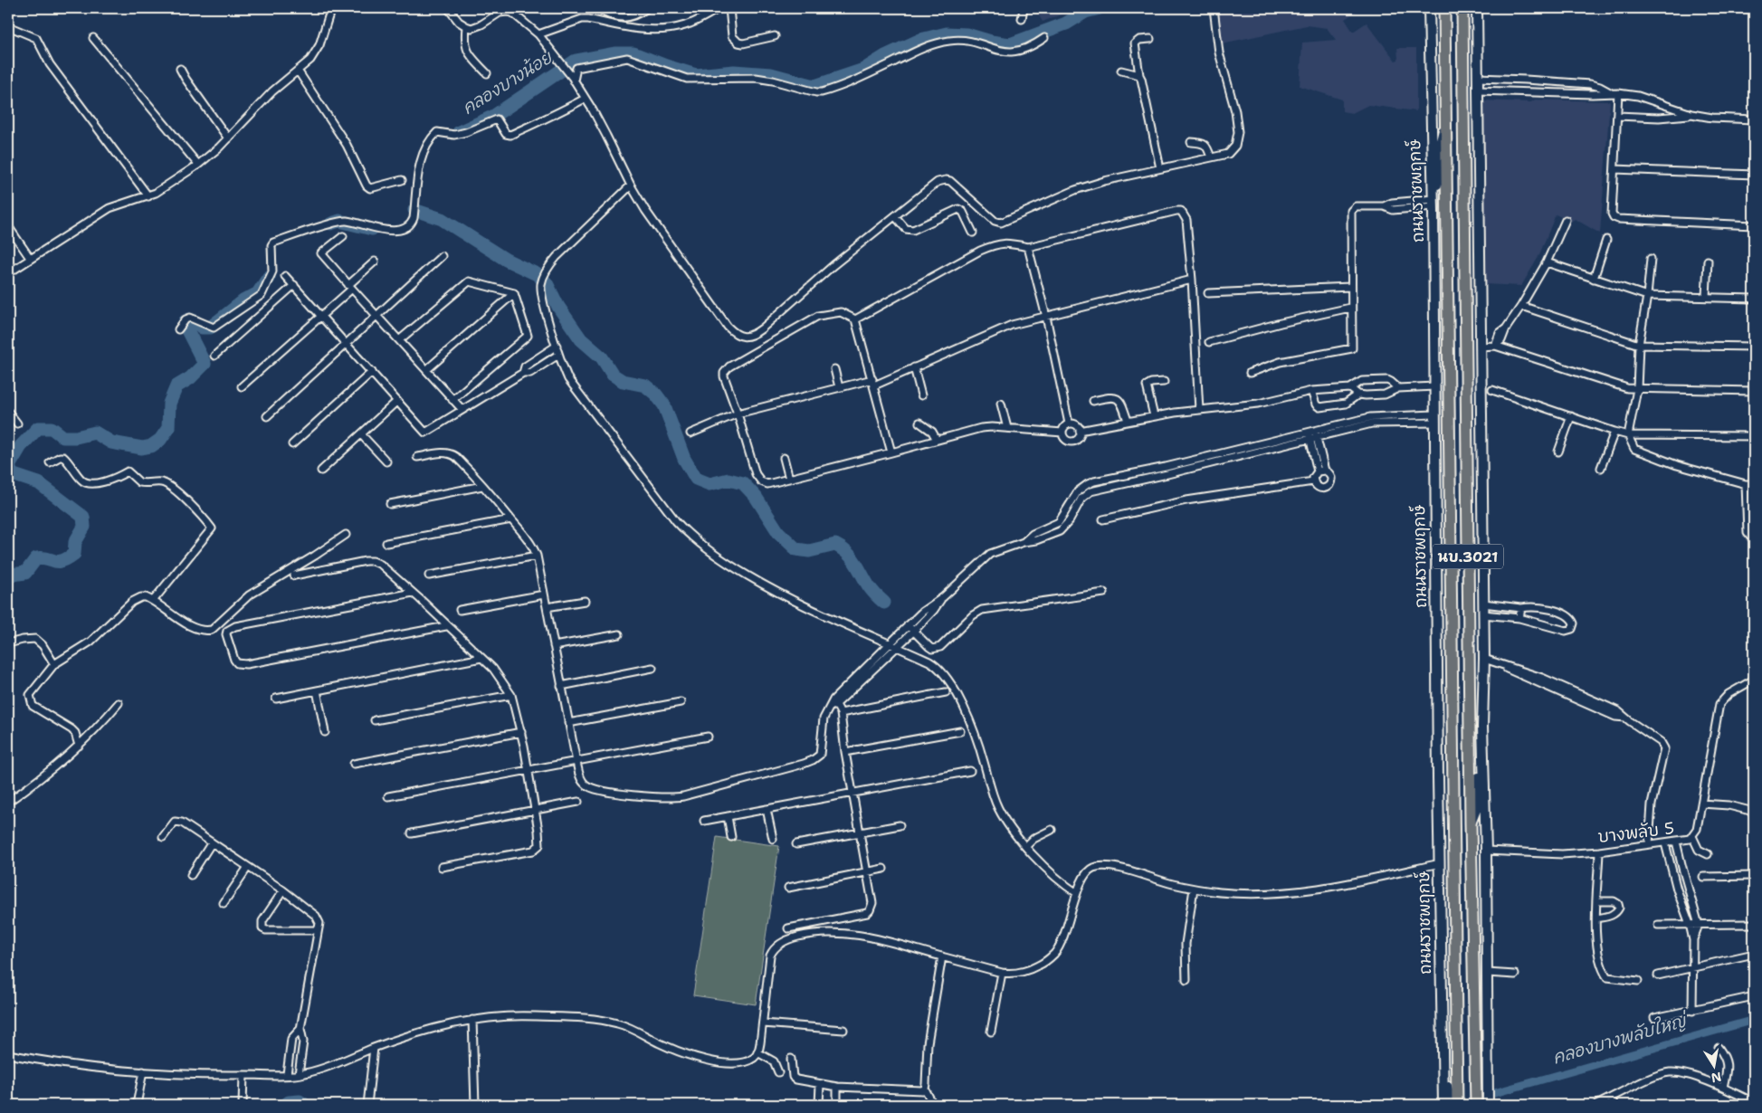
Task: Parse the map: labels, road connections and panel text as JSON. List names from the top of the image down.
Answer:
{
  "streets": {
    "main road": ["ถนนราชพฤกษ์", "นบ.3021"],
    "street": ["บางพลับ 5"]
  },
  "crossings": [
    ["นบ.3021", "บางพลับ 5"]
  ],
  "water": ["คลองบางน้อย", "คลองบางพลับใหญ่"],
  "north": "bottom"
}
